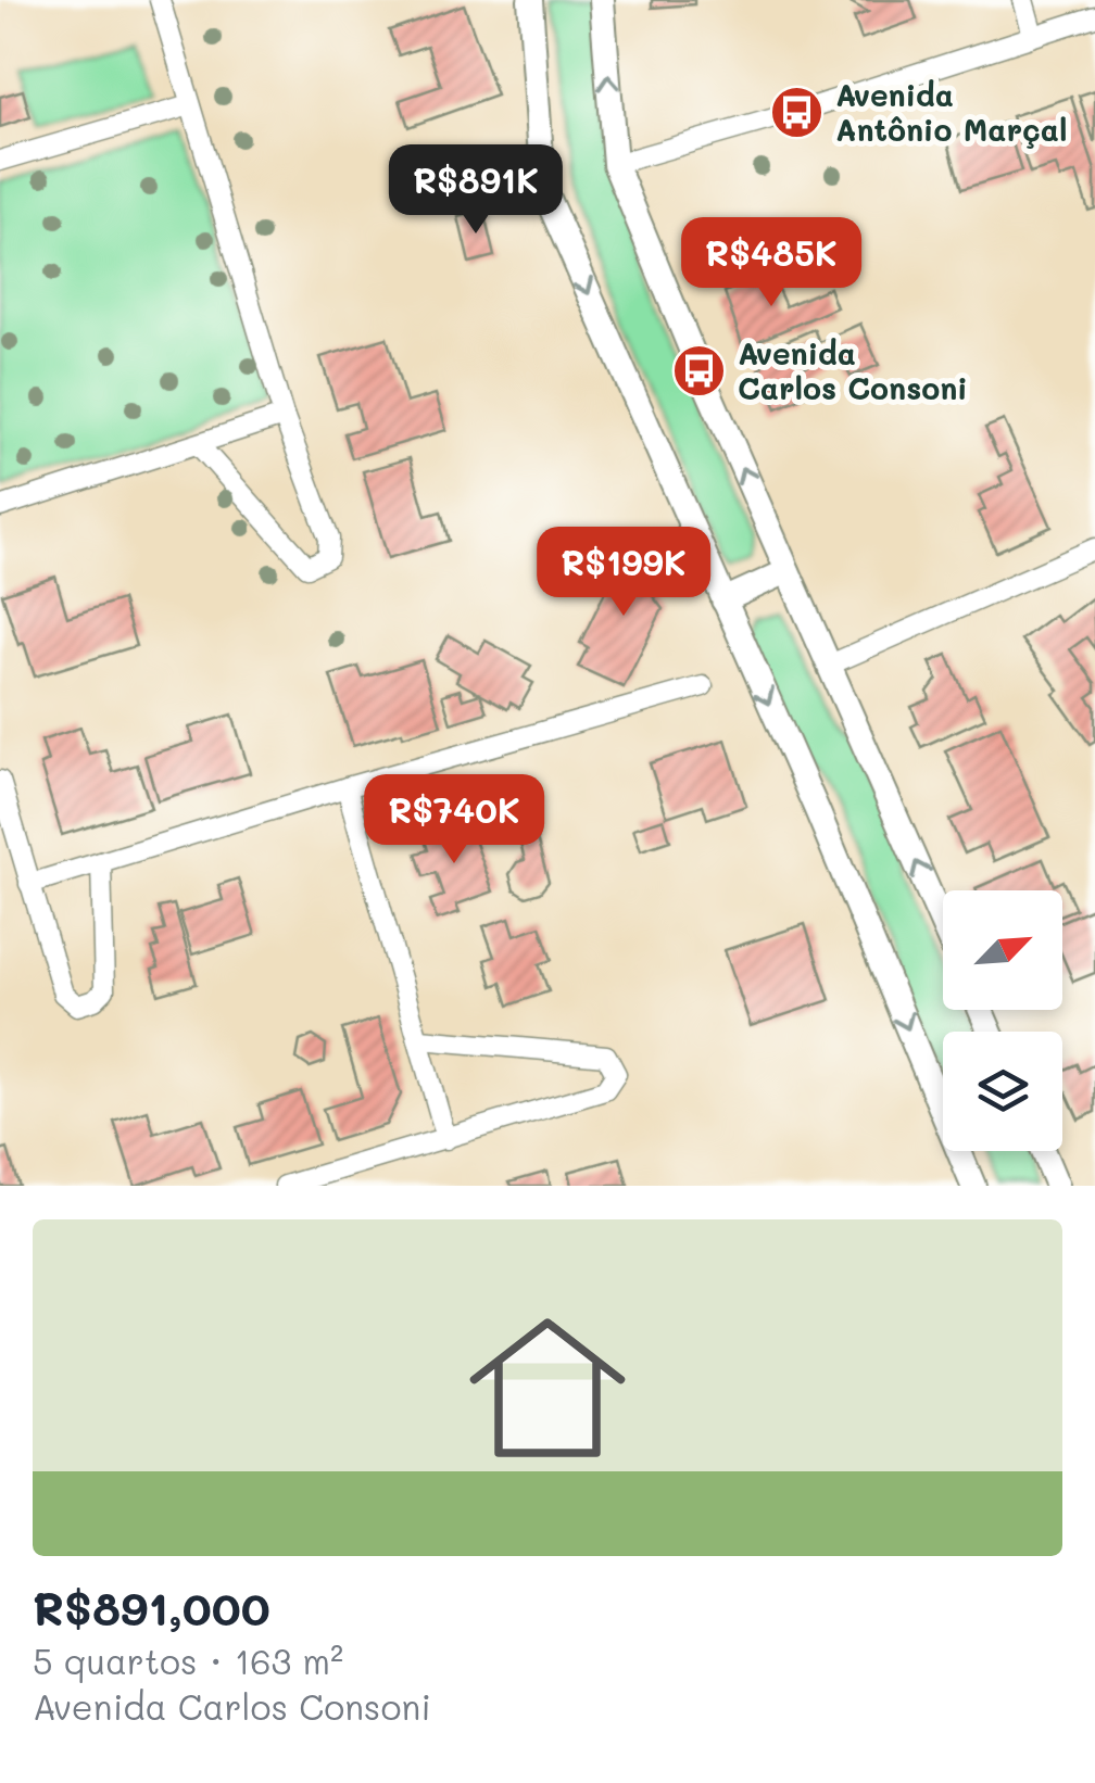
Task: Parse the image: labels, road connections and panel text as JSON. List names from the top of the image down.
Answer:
{
  "places": {
    "bus stop": ["Avenida Antônio Marçal", "Avenida Carlos Consoni"]
  },
  "north": "top right",
  "page": {
    "price": [
      "R$891K",
      "R$485K",
      "R$199K",
      "R$740K"
    ],
    "list": [
      {
        "name": "R$891,000",
        "note": "5 quartos · 163 m² · Avenida Carlos Consoni"
      }
    ]
  }
}
